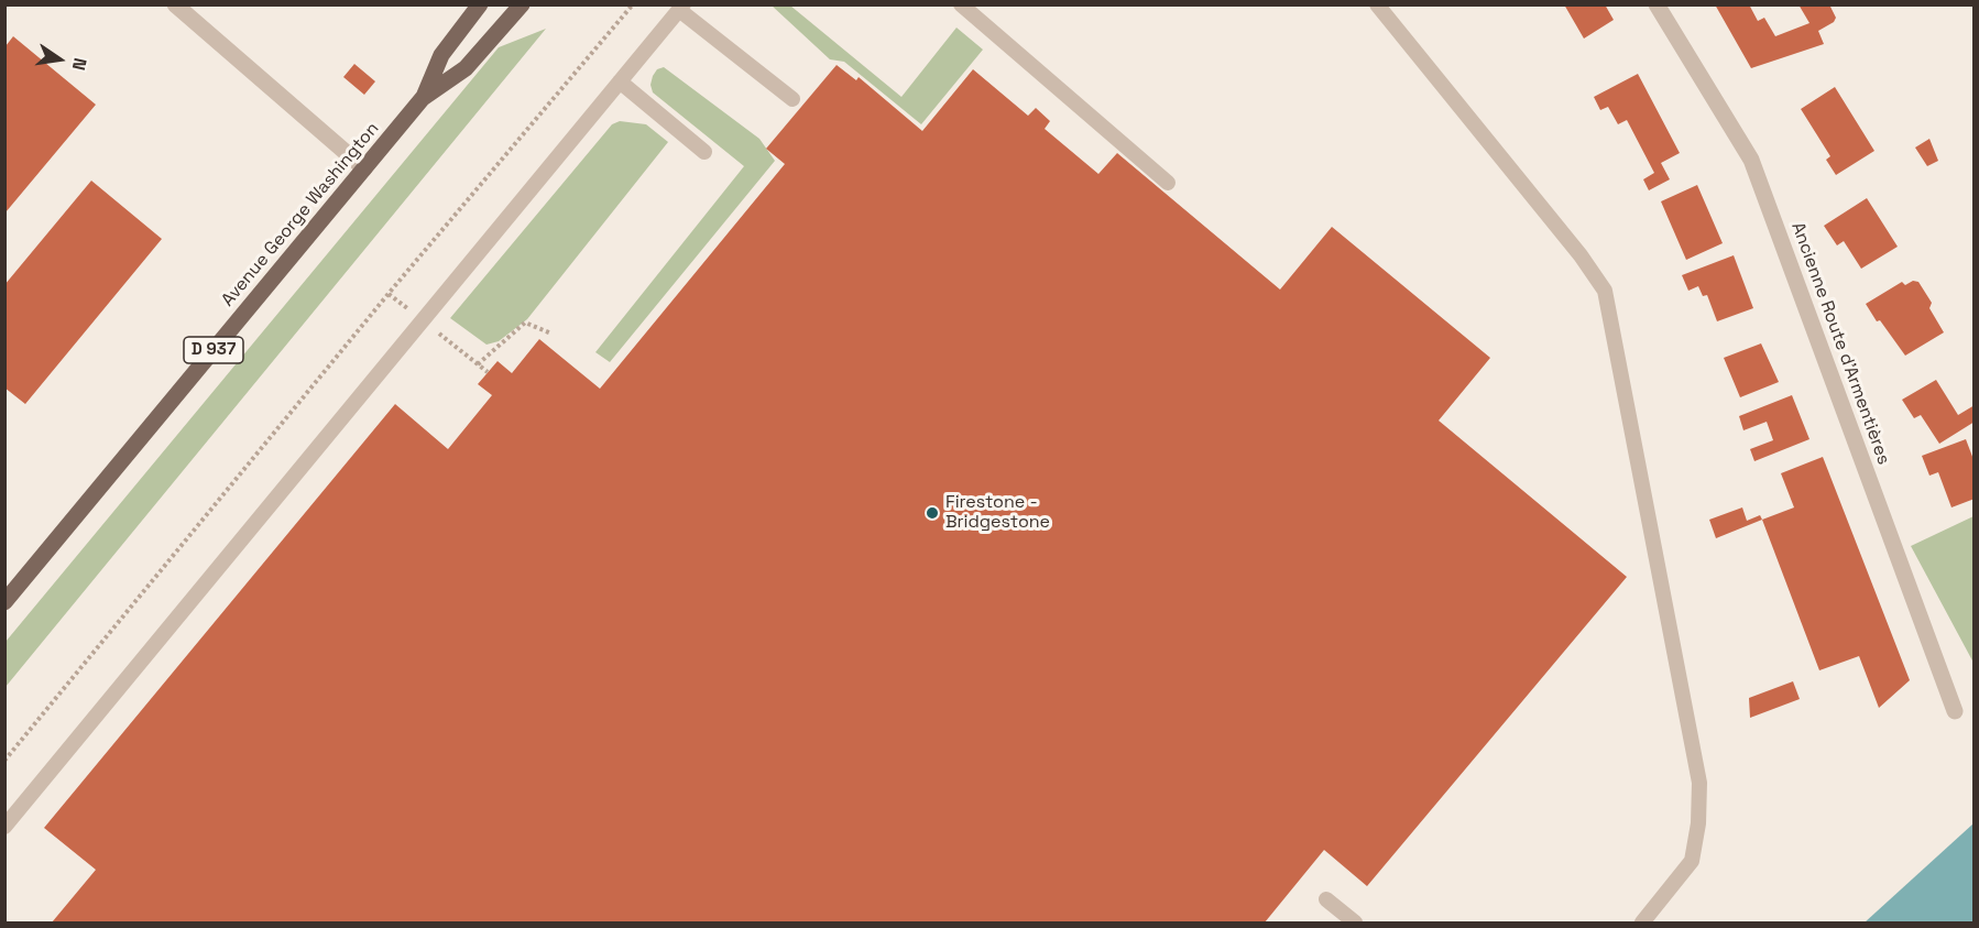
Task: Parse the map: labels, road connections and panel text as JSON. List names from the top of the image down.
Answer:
{
  "streets": {
    "main road": ["Avenue George Washington", "D 937"],
    "street": ["Ancienne Route d'Armentières"]
  },
  "places": ["Firestone - Bridgestone"],
  "north": "right"
}
